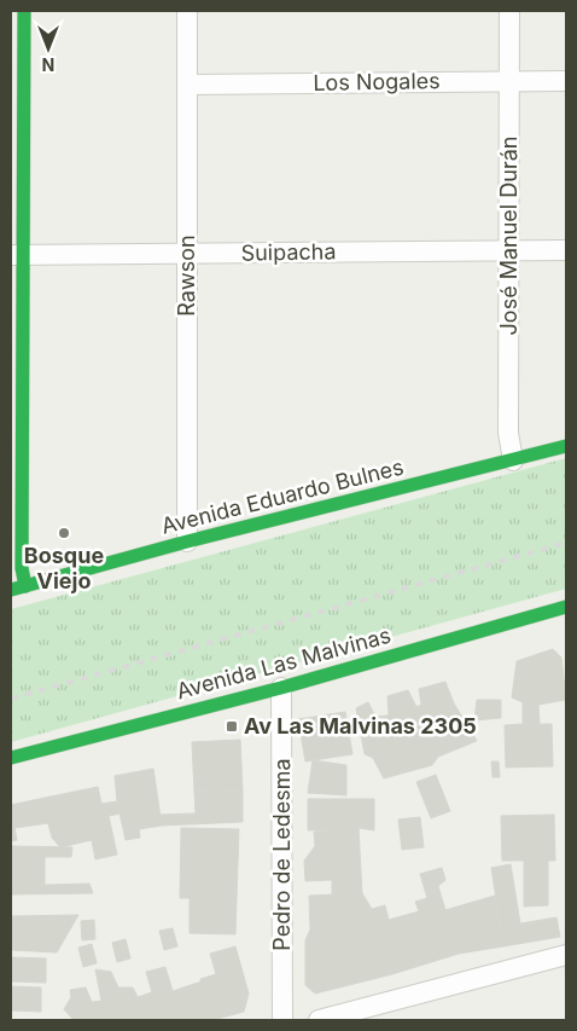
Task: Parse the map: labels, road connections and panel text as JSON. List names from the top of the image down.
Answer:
{
  "streets": {
    "main road": ["Avenida Eduardo Bulnes", "Avenida Las Malvinas"],
    "street": [
      "Los Nogales",
      "José Manuel Durán",
      "Suipacha",
      "Rawson",
      "Pedro de Ledesma"
    ]
  },
  "crossings": [
    ["Los Nogales", "José Manuel Durán"],
    ["Los Nogales", "Rawson"],
    ["José Manuel Durán", "Suipacha"],
    ["José Manuel Durán", "Avenida Eduardo Bulnes"],
    ["Suipacha", "Rawson"],
    ["Rawson", "Avenida Eduardo Bulnes"],
    ["Avenida Las Malvinas", "Pedro de Ledesma"]
  ],
  "places": {
    "other": ["Bosque Viejo"],
    "transit": ["Av Las Malvinas 2305"]
  },
  "north": "bottom"
}
